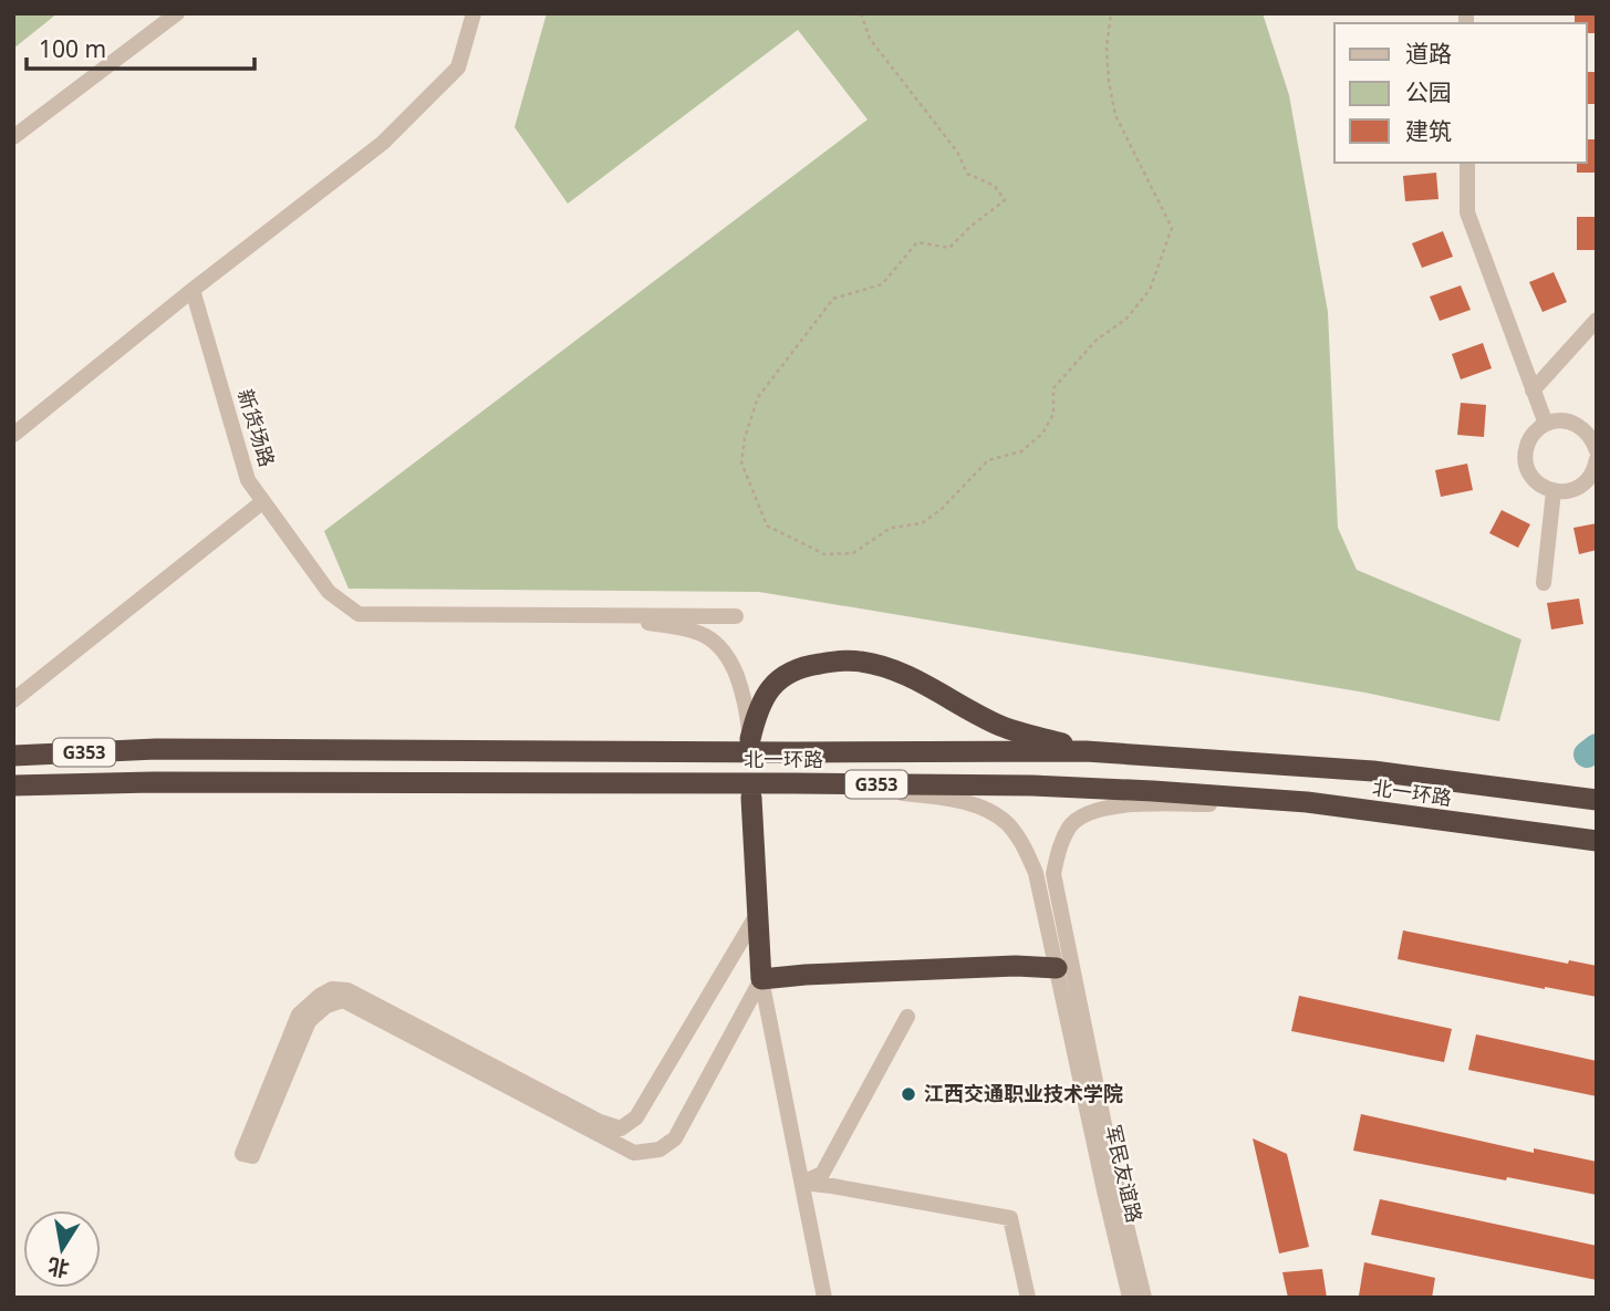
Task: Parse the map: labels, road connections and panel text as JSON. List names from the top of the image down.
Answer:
{
  "streets": {
    "highway": ["G353", "北一环路"],
    "street": ["新货场路", "军民友谊路"]
  },
  "places": ["江西交通职业技术学院"],
  "legend": ["道路", "公园", "建筑"],
  "scale_bar": "100 m",
  "north": "bottom"
}
